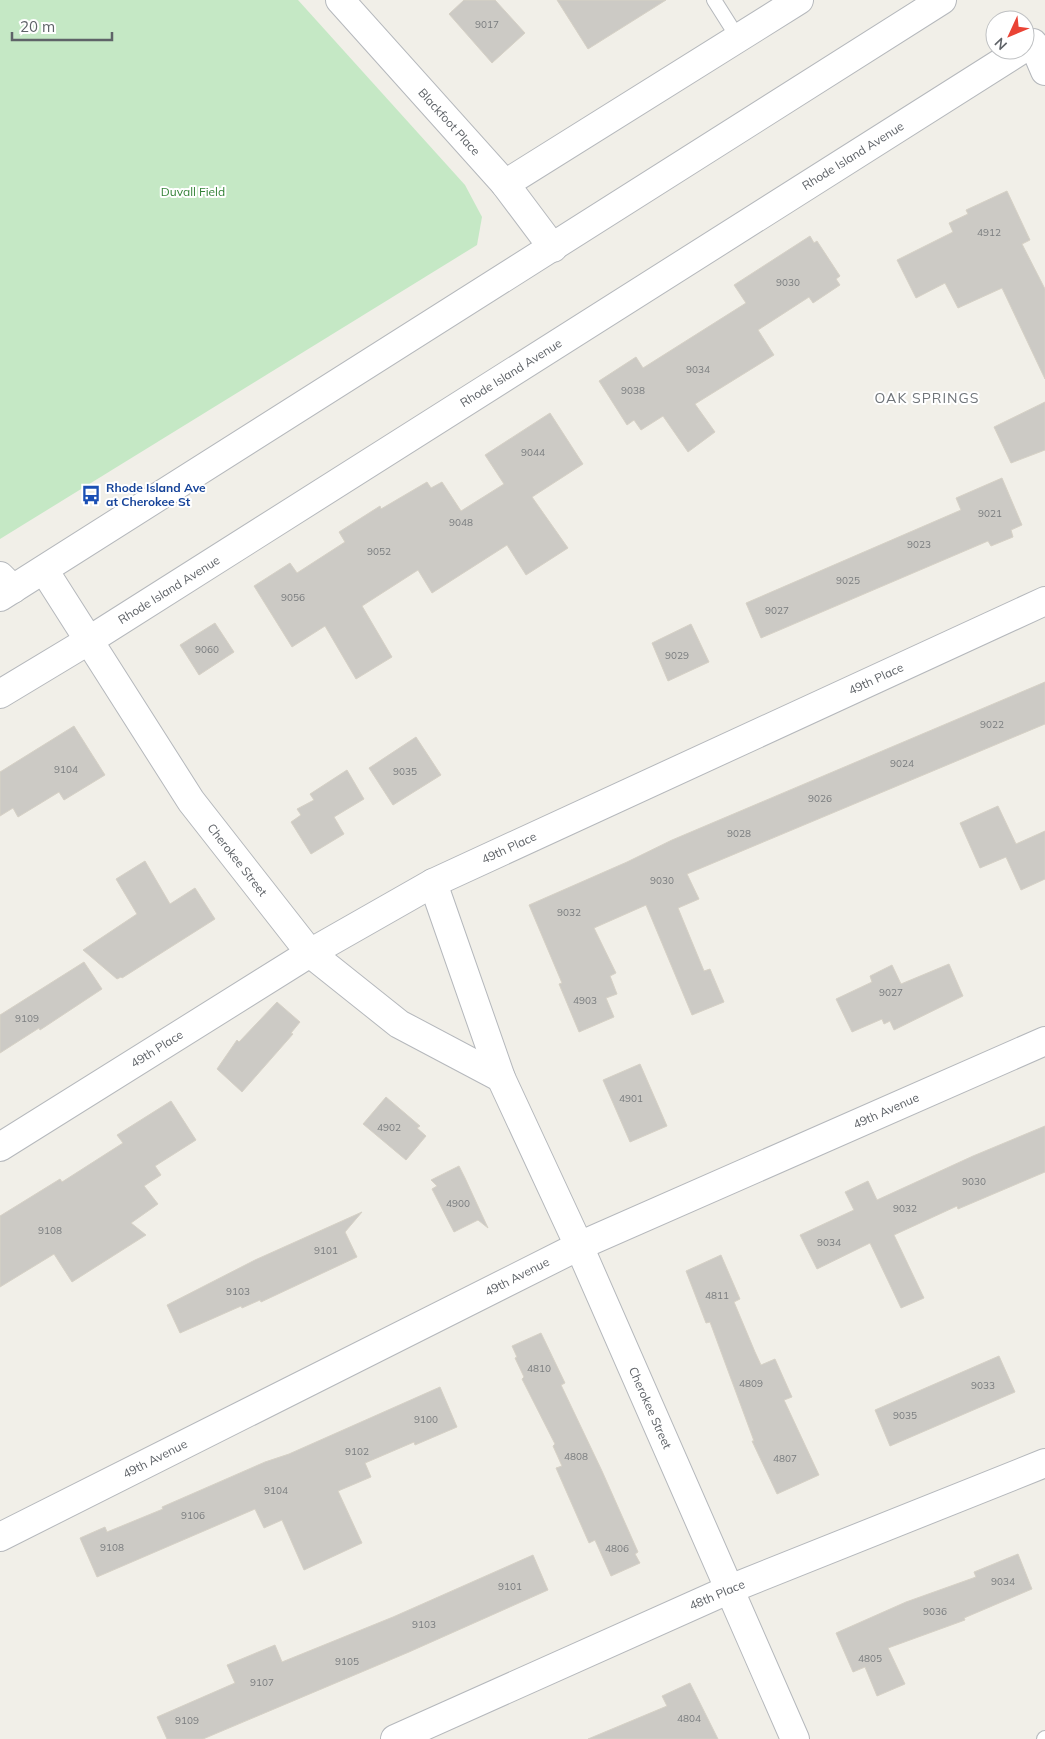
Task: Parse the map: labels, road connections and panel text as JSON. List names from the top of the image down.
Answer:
{
  "streets": {
    "street": [
      "Blackfoot Place",
      "Rhode Island Avenue",
      "49th Place",
      "Cherokee Street",
      "49th Avenue",
      "48th Place"
    ]
  },
  "crossings": [
    ["Rhode Island Avenue", "Cherokee Street"],
    ["49th Place", "Cherokee Street"],
    ["Cherokee Street", "49th Avenue"],
    ["Cherokee Street", "48th Place"]
  ],
  "districts": ["OAK SPRINGS"],
  "parks": ["Duvall Field"],
  "places": {
    "bus stop": ["Rhode Island Ave at Cherokee St"]
  },
  "house_numbers": [
    "9017",
    "4912",
    "9030",
    "9034",
    "9038",
    "9044",
    "9021",
    "9048",
    "9023",
    "9052",
    "9025",
    "9056",
    "9027",
    "9060",
    "9029",
    "9022",
    "9024",
    "9104",
    "9035",
    "9026",
    "9028",
    "9030",
    "9032",
    "9027",
    "4903",
    "9109",
    "4901",
    "4902",
    "9030",
    "4900",
    "9032",
    "9108",
    "9034",
    "9101",
    "9103",
    "4811",
    "4810",
    "4809",
    "9033",
    "9035",
    "9100",
    "9102",
    "4808",
    "4807",
    "9104",
    "9106",
    "9108",
    "4806",
    "9034",
    "9101",
    "9036",
    "9103",
    "4805",
    "9105",
    "9107",
    "4804",
    "9109"
  ],
  "scale_bar": "20 m",
  "north": "bottom left"
}
